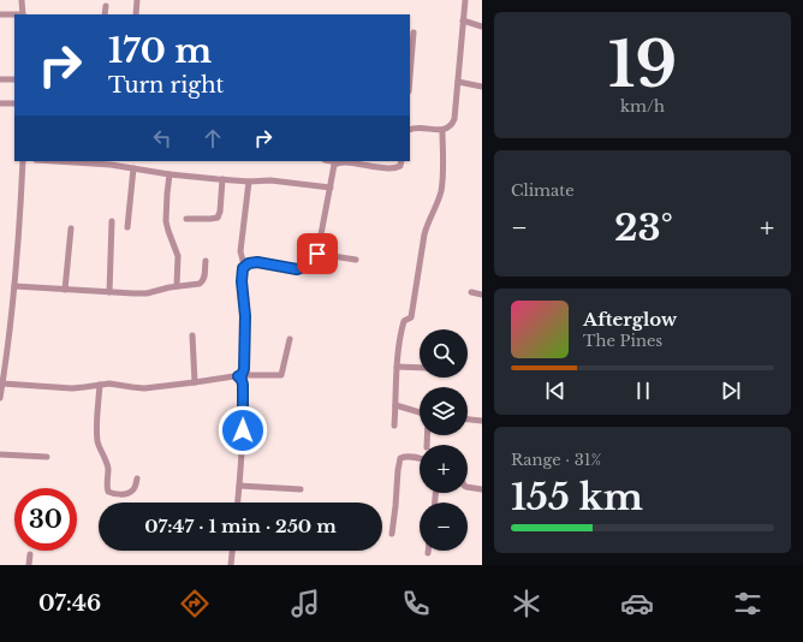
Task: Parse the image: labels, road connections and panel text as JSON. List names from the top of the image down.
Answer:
{
  "page": {
    "tile": [
      ["19", "km/h"],
      "Climate",
      ["Range · 31%", "155 km"]
    ],
    "turn": ["170 m", "Turn right"],
    "heat": ["−", "23°", "+"],
    "song": ["Afterglow", "The Pines"],
    "map_buttons": ["+", "−"],
    "limit": "30",
    "trip": "07:47 · 1 min · 250 m",
    "tabs": "07:46"
  }
}
